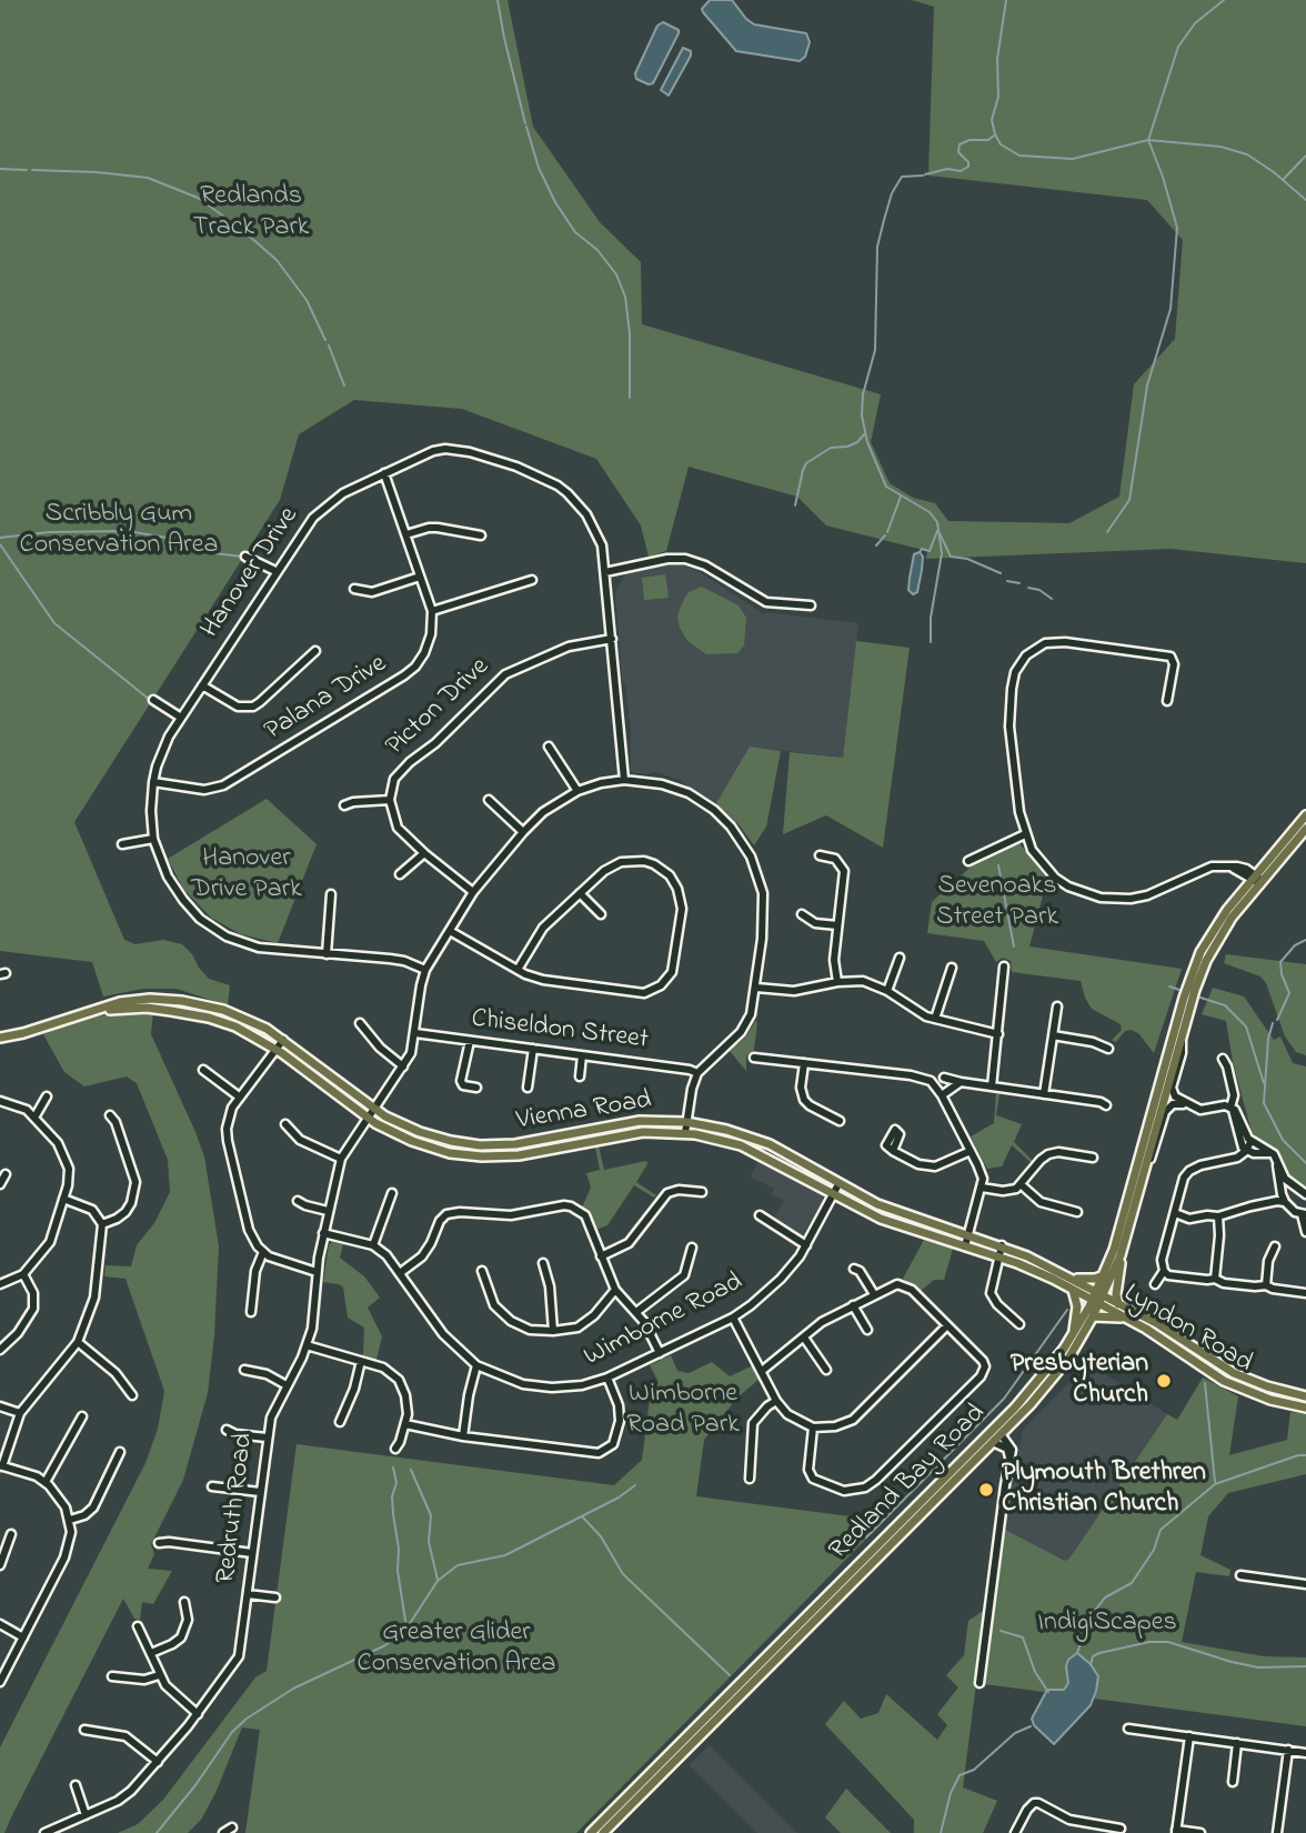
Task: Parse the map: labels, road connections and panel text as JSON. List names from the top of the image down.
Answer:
{
  "streets": {
    "main road": ["Vienna Road", "Lyndon Road", "Redland Bay Road"],
    "street": [
      "Hanover Drive",
      "Palana Drive",
      "Picton Drive",
      "Chiseldon Street",
      "Wimborne Road",
      "Redruth Road"
    ]
  },
  "crossings": [
    ["Hanover Drive", "Palana Drive"],
    ["Hanover Drive", "Picton Drive"],
    ["Hanover Drive", "Redruth Road"],
    ["Chiseldon Street", "Redruth Road"],
    ["Vienna Road", "Wimborne Road"],
    ["Vienna Road", "Lyndon Road"],
    ["Vienna Road", "Redland Bay Road"],
    ["Vienna Road", "Redruth Road"],
    ["Lyndon Road", "Redland Bay Road"]
  ],
  "parks": [
    "Redlands Track Park",
    "Scribbly Gum Conservation Area",
    "Hanover Drive Park",
    "Sevenoaks Street Park",
    "Wimborne Road Park",
    "IndigiScapes",
    "Greater Glider Conservation Area"
  ],
  "places": ["Presbyterian Church", "Plymouth Brethren Christian Church"]
}
